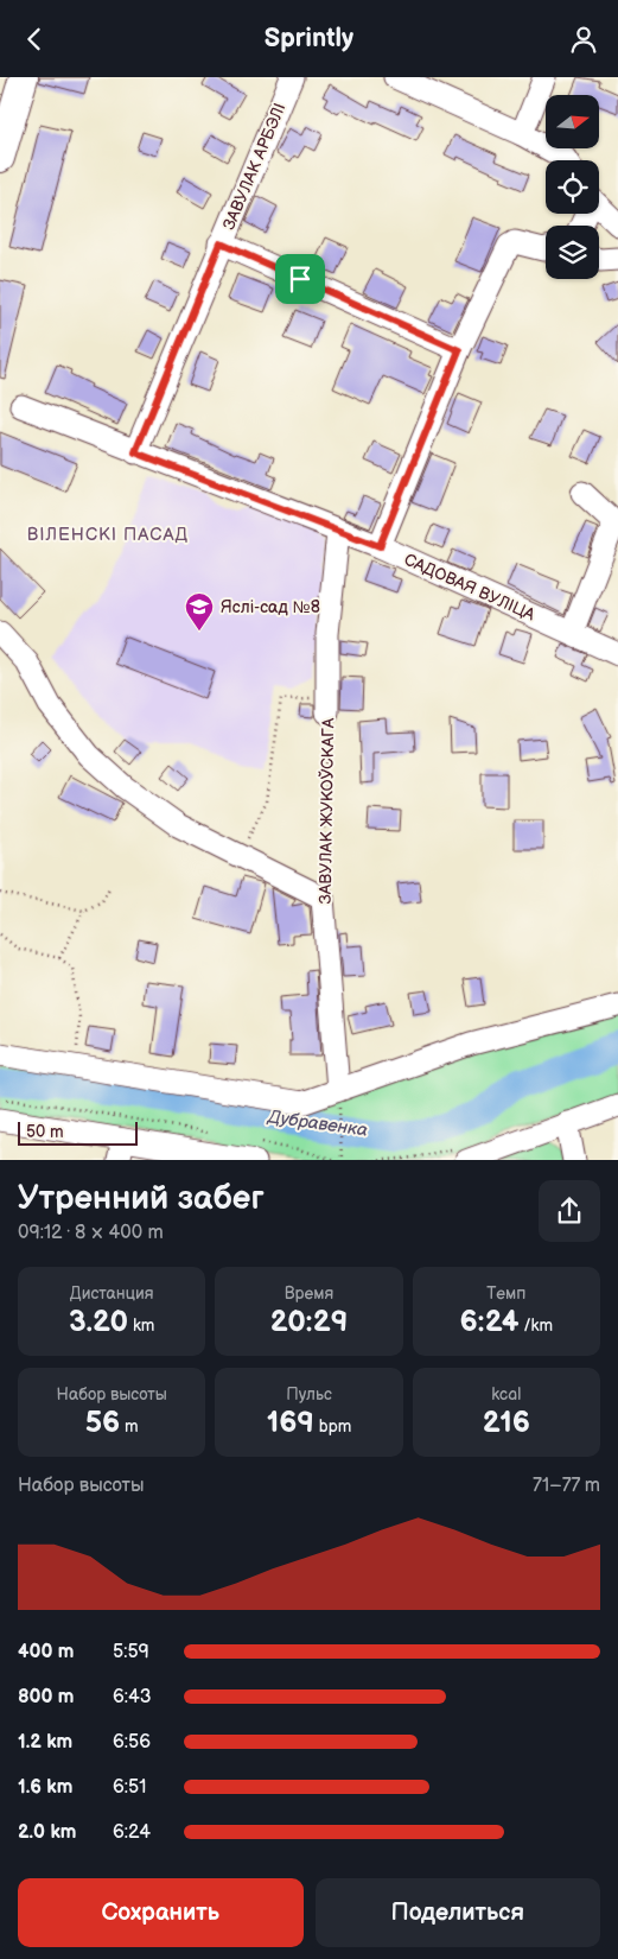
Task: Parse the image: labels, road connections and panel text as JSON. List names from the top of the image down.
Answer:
{
  "streets": {
    "street": ["ЗАВУЛАК АРБЭЛІ", "САДОВАЯ ВУЛІЦА", "ЗАВУЛАК ЖУКОЎСКАГА"]
  },
  "crossings": [
    ["ЗАВУЛАК АРБЭЛІ", "САДОВАЯ ВУЛІЦА"],
    ["САДОВАЯ ВУЛІЦА", "ЗАВУЛАК ЖУКОЎСКАГА"]
  ],
  "districts": ["ВІЛЕНСКІ ПАСАД"],
  "water": ["Дубравенка"],
  "places": {
    "school or university": ["Яслі-сад №8"]
  },
  "scale_bar": "50 m",
  "north": "right",
  "page": {
    "header": "Sprintly",
    "scale": "50 m",
    "heading": ["Утренний забег", "09:12 · 8 × 400 m"],
    "stats": [
      ["Дистанция", "3.20 km"],
      ["Время", "20:29"],
      ["Темп", "6:24 /km"],
      ["Набор высоты", "56 m"],
      ["Пульс", "169 bpm"],
      ["kcal", "216"]
    ],
    "chart": ["Набор высоты", "71–77 m"],
    "list": [
      {
        "name": "400 m",
        "note": "5:59"
      },
      {
        "name": "800 m",
        "note": "6:43"
      },
      {
        "name": "1.2 km",
        "note": "6:56"
      },
      {
        "name": "1.6 km",
        "note": "6:51"
      },
      {
        "name": "2.0 km",
        "note": "6:24"
      }
    ],
    "buttons": ["Сохранить", "Поделиться"]
  }
}
